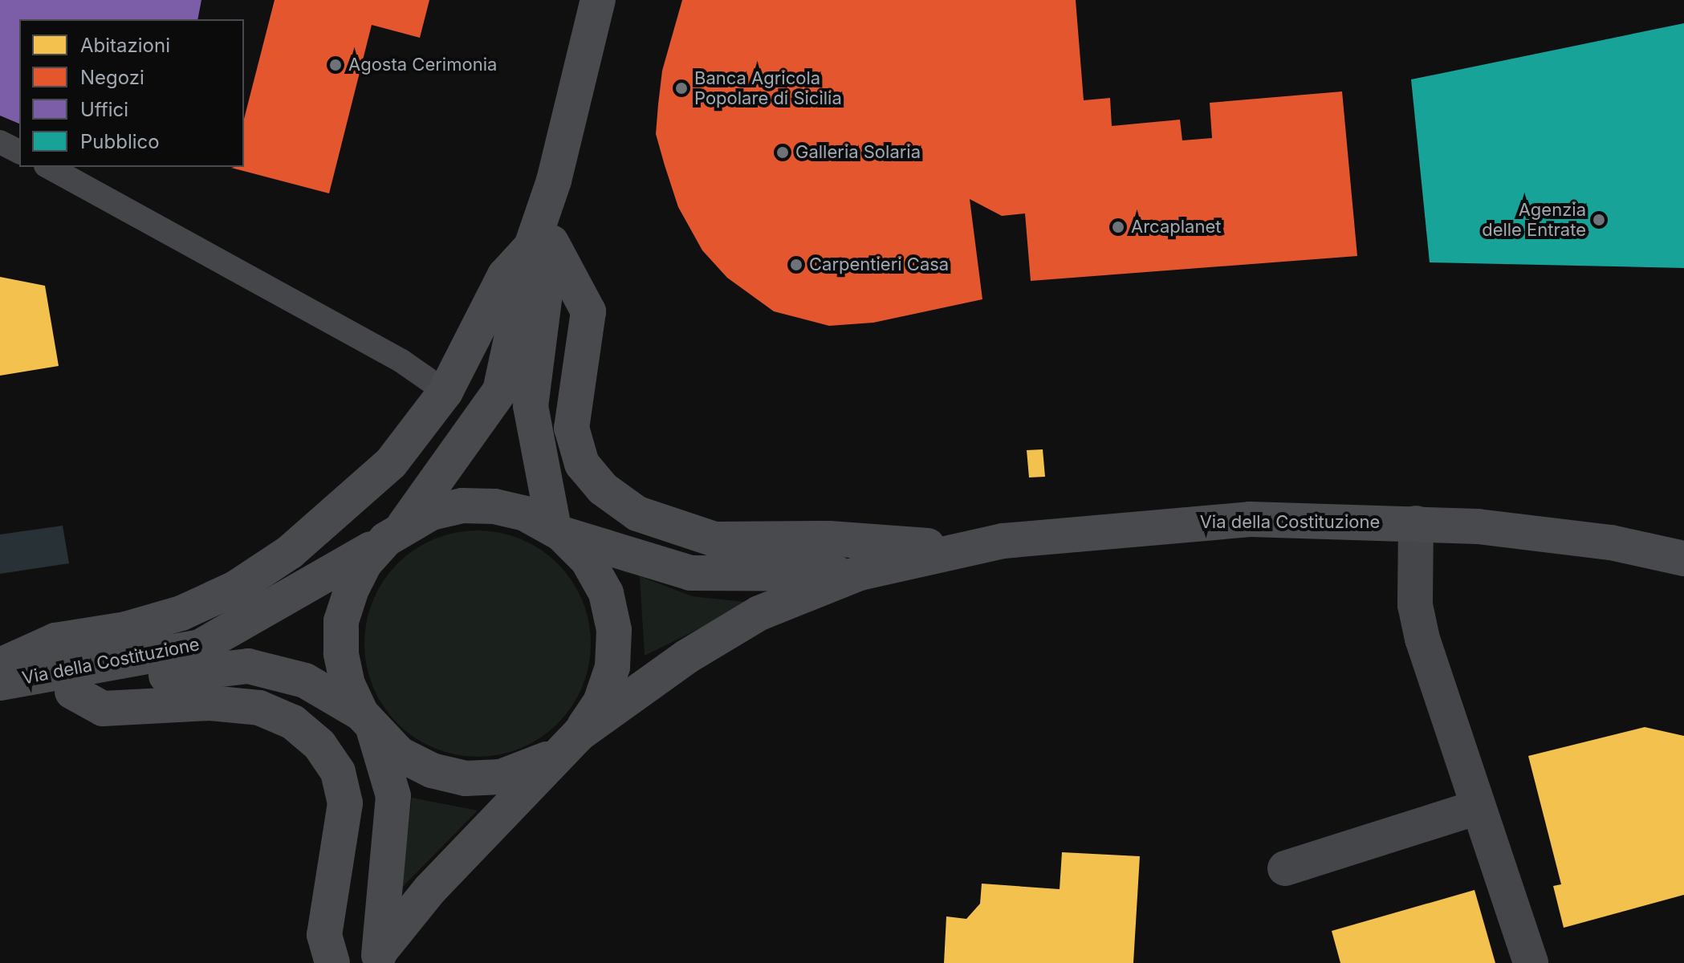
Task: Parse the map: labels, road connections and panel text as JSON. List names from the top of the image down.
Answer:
{
  "streets": {
    "street": ["Via della Costituzione"]
  },
  "places": [
    "Agosta Cerimonia",
    "Banca Agricola Popolare di Sicilia",
    "Galleria Solaria",
    "Agenzia delle Entrate",
    "Arcaplanet",
    "Carpentieri Casa"
  ],
  "legend": [
    "Abitazioni",
    "Negozi",
    "Uffici",
    "Pubblico"
  ]
}
